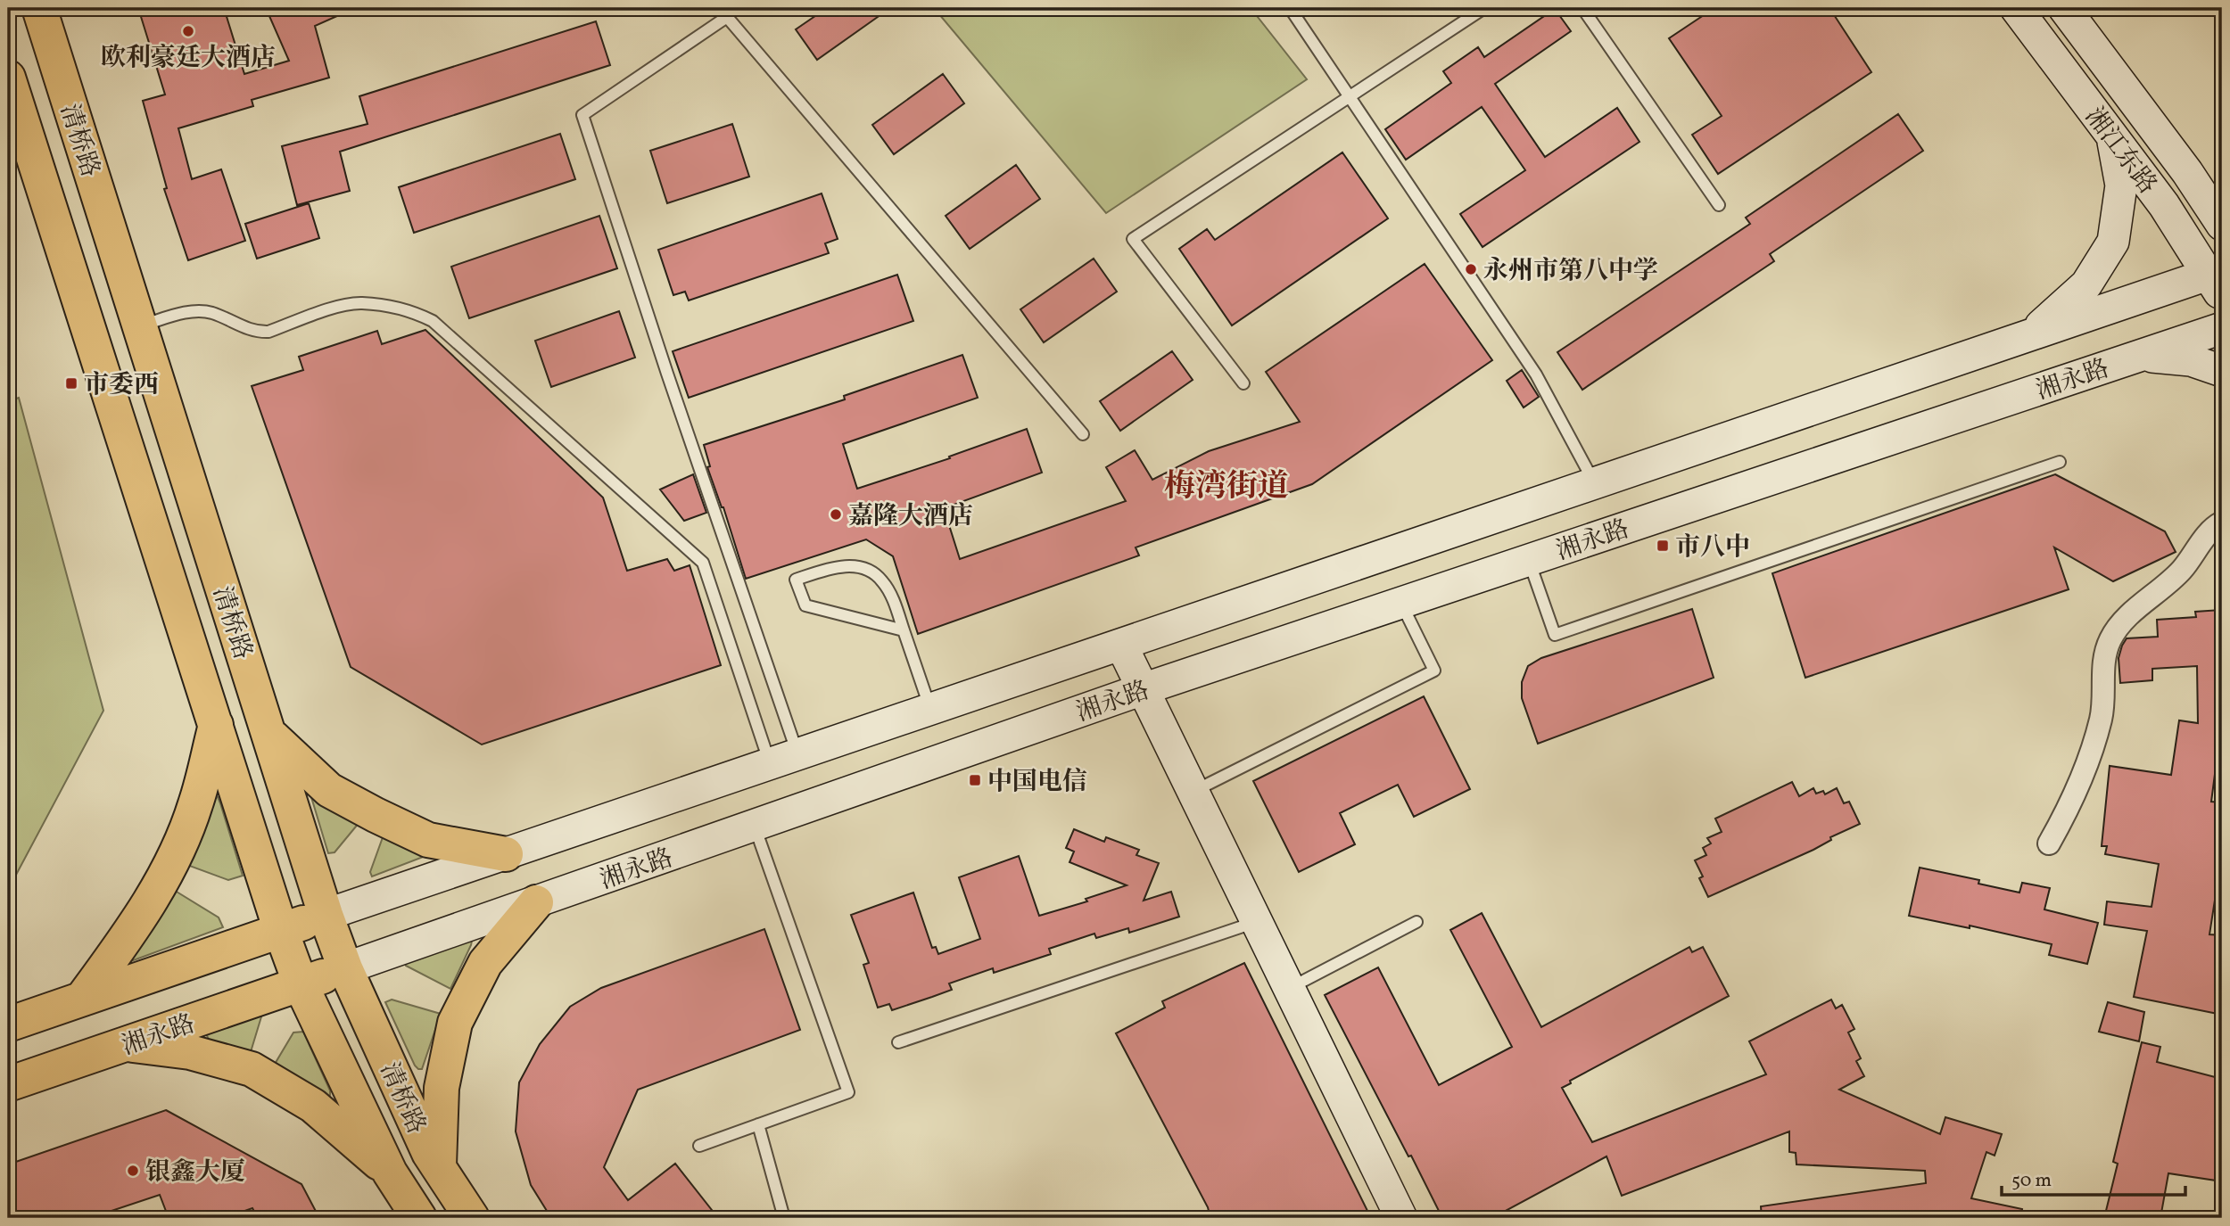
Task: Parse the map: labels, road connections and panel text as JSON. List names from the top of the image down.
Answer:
{
  "streets": {
    "main road": ["清桥路", "湘江东路", "湘永路"]
  },
  "crossings": [
    ["清桥路", "湘永路"],
    ["湘江东路", "湘永路"]
  ],
  "districts": ["梅湾街道"],
  "places": {
    "other": [
      "欧利豪廷大酒店",
      "永州市第八中学",
      "嘉隆大酒店",
      "银鑫大厦"
    ],
    "transit": ["市委西", "市八中", "中国电信"]
  },
  "scale_bar": "50 m"
}
